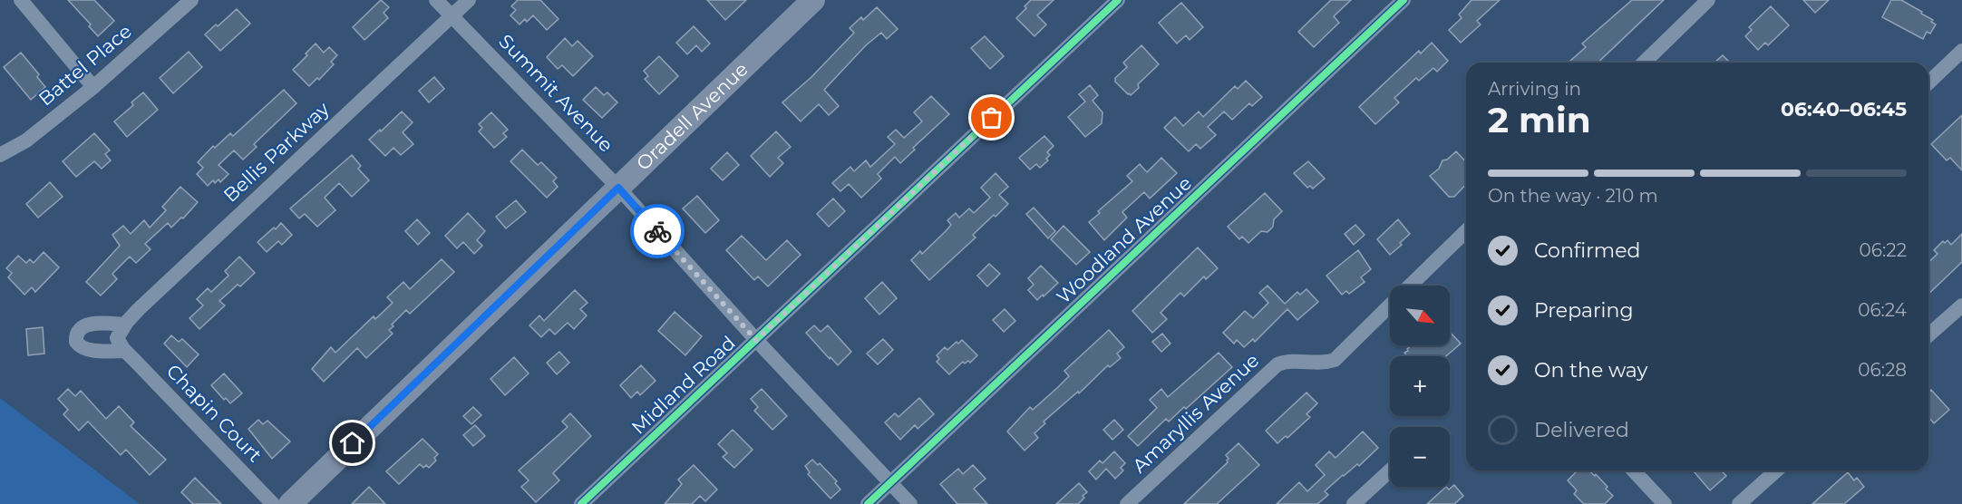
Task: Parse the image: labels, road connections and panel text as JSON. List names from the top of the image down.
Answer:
{
  "streets": {
    "main road": ["Oradell Avenue"],
    "street": [
      "Battel Place",
      "Summit Avenue",
      "Bellis Parkway",
      "Woodland Avenue",
      "Midland Road",
      "Chapin Court",
      "Amaryllis Avenue"
    ]
  },
  "crossings": [
    ["Summit Avenue", "Oradell Avenue"],
    ["Summit Avenue", "Bellis Parkway"],
    ["Summit Avenue", "Woodland Avenue"],
    ["Summit Avenue", "Midland Road"],
    ["Bellis Parkway", "Chapin Court"]
  ],
  "north": "bottom right",
  "page": {
    "heading": ["2 min", "Arriving in", "06:40–06:45"],
    "bar": "On the way · 210 m",
    "list": [
      ["Confirmed", "06:22"],
      ["Preparing", "06:24"],
      ["On the way", "06:28"],
      "Delivered"
    ],
    "map_buttons": ["+", "−"]
  }
}
